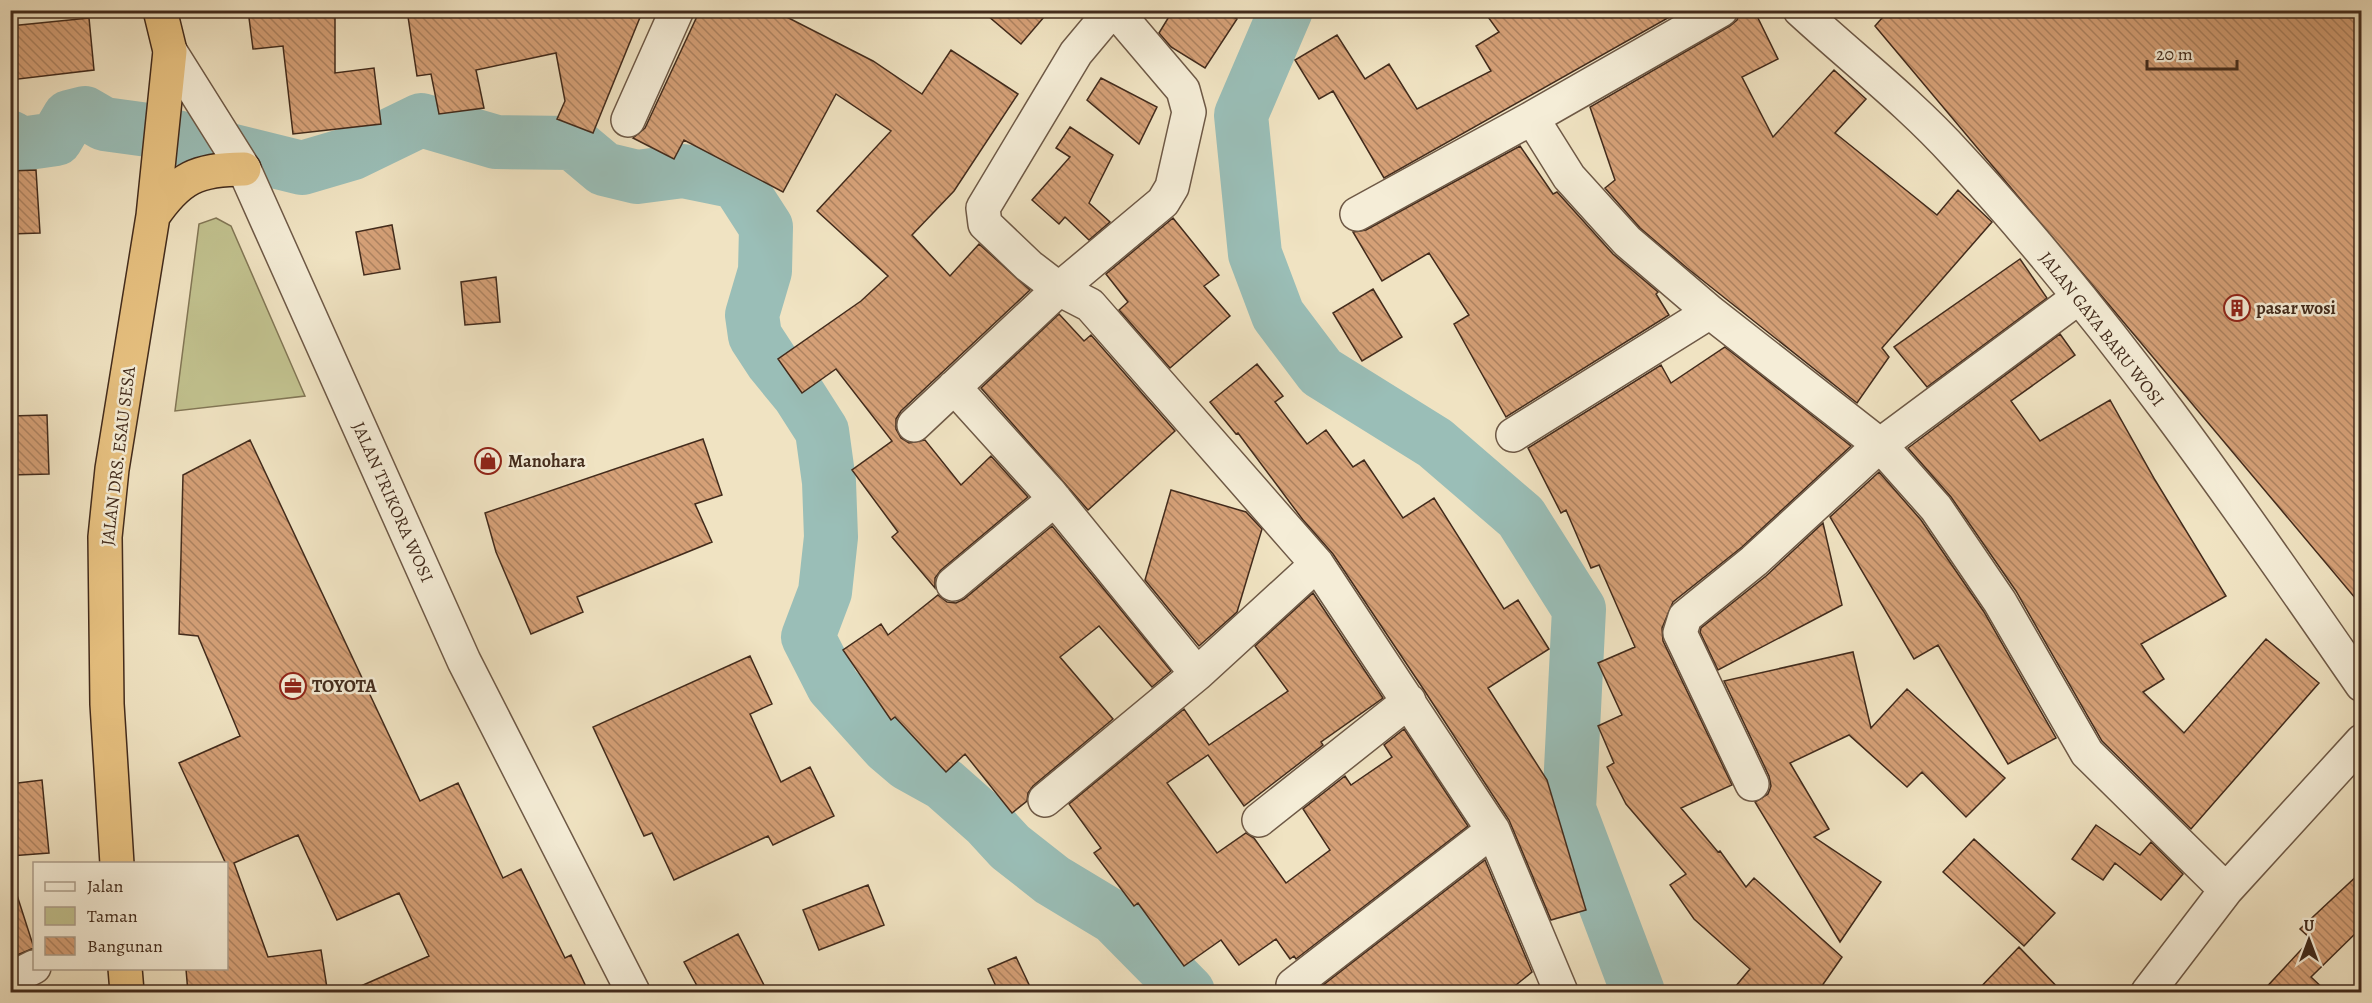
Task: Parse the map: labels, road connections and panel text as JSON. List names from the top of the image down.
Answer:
{
  "streets": {
    "highway": ["JALAN DRS. ESAU SESA", "JALAN TRIKORA WOSI"],
    "street": ["JALAN GAYA BARU WOSI"]
  },
  "crossings": [
    ["JALAN DRS. ESAU SESA", "JALAN TRIKORA WOSI"]
  ],
  "places": {
    "building": ["pasar wosi"],
    "shop": ["Manohara"],
    "office": ["TOYOTA"]
  },
  "legend": ["Jalan", "Taman", "Bangunan"],
  "scale_bar": "20 m",
  "north": "top"
}
